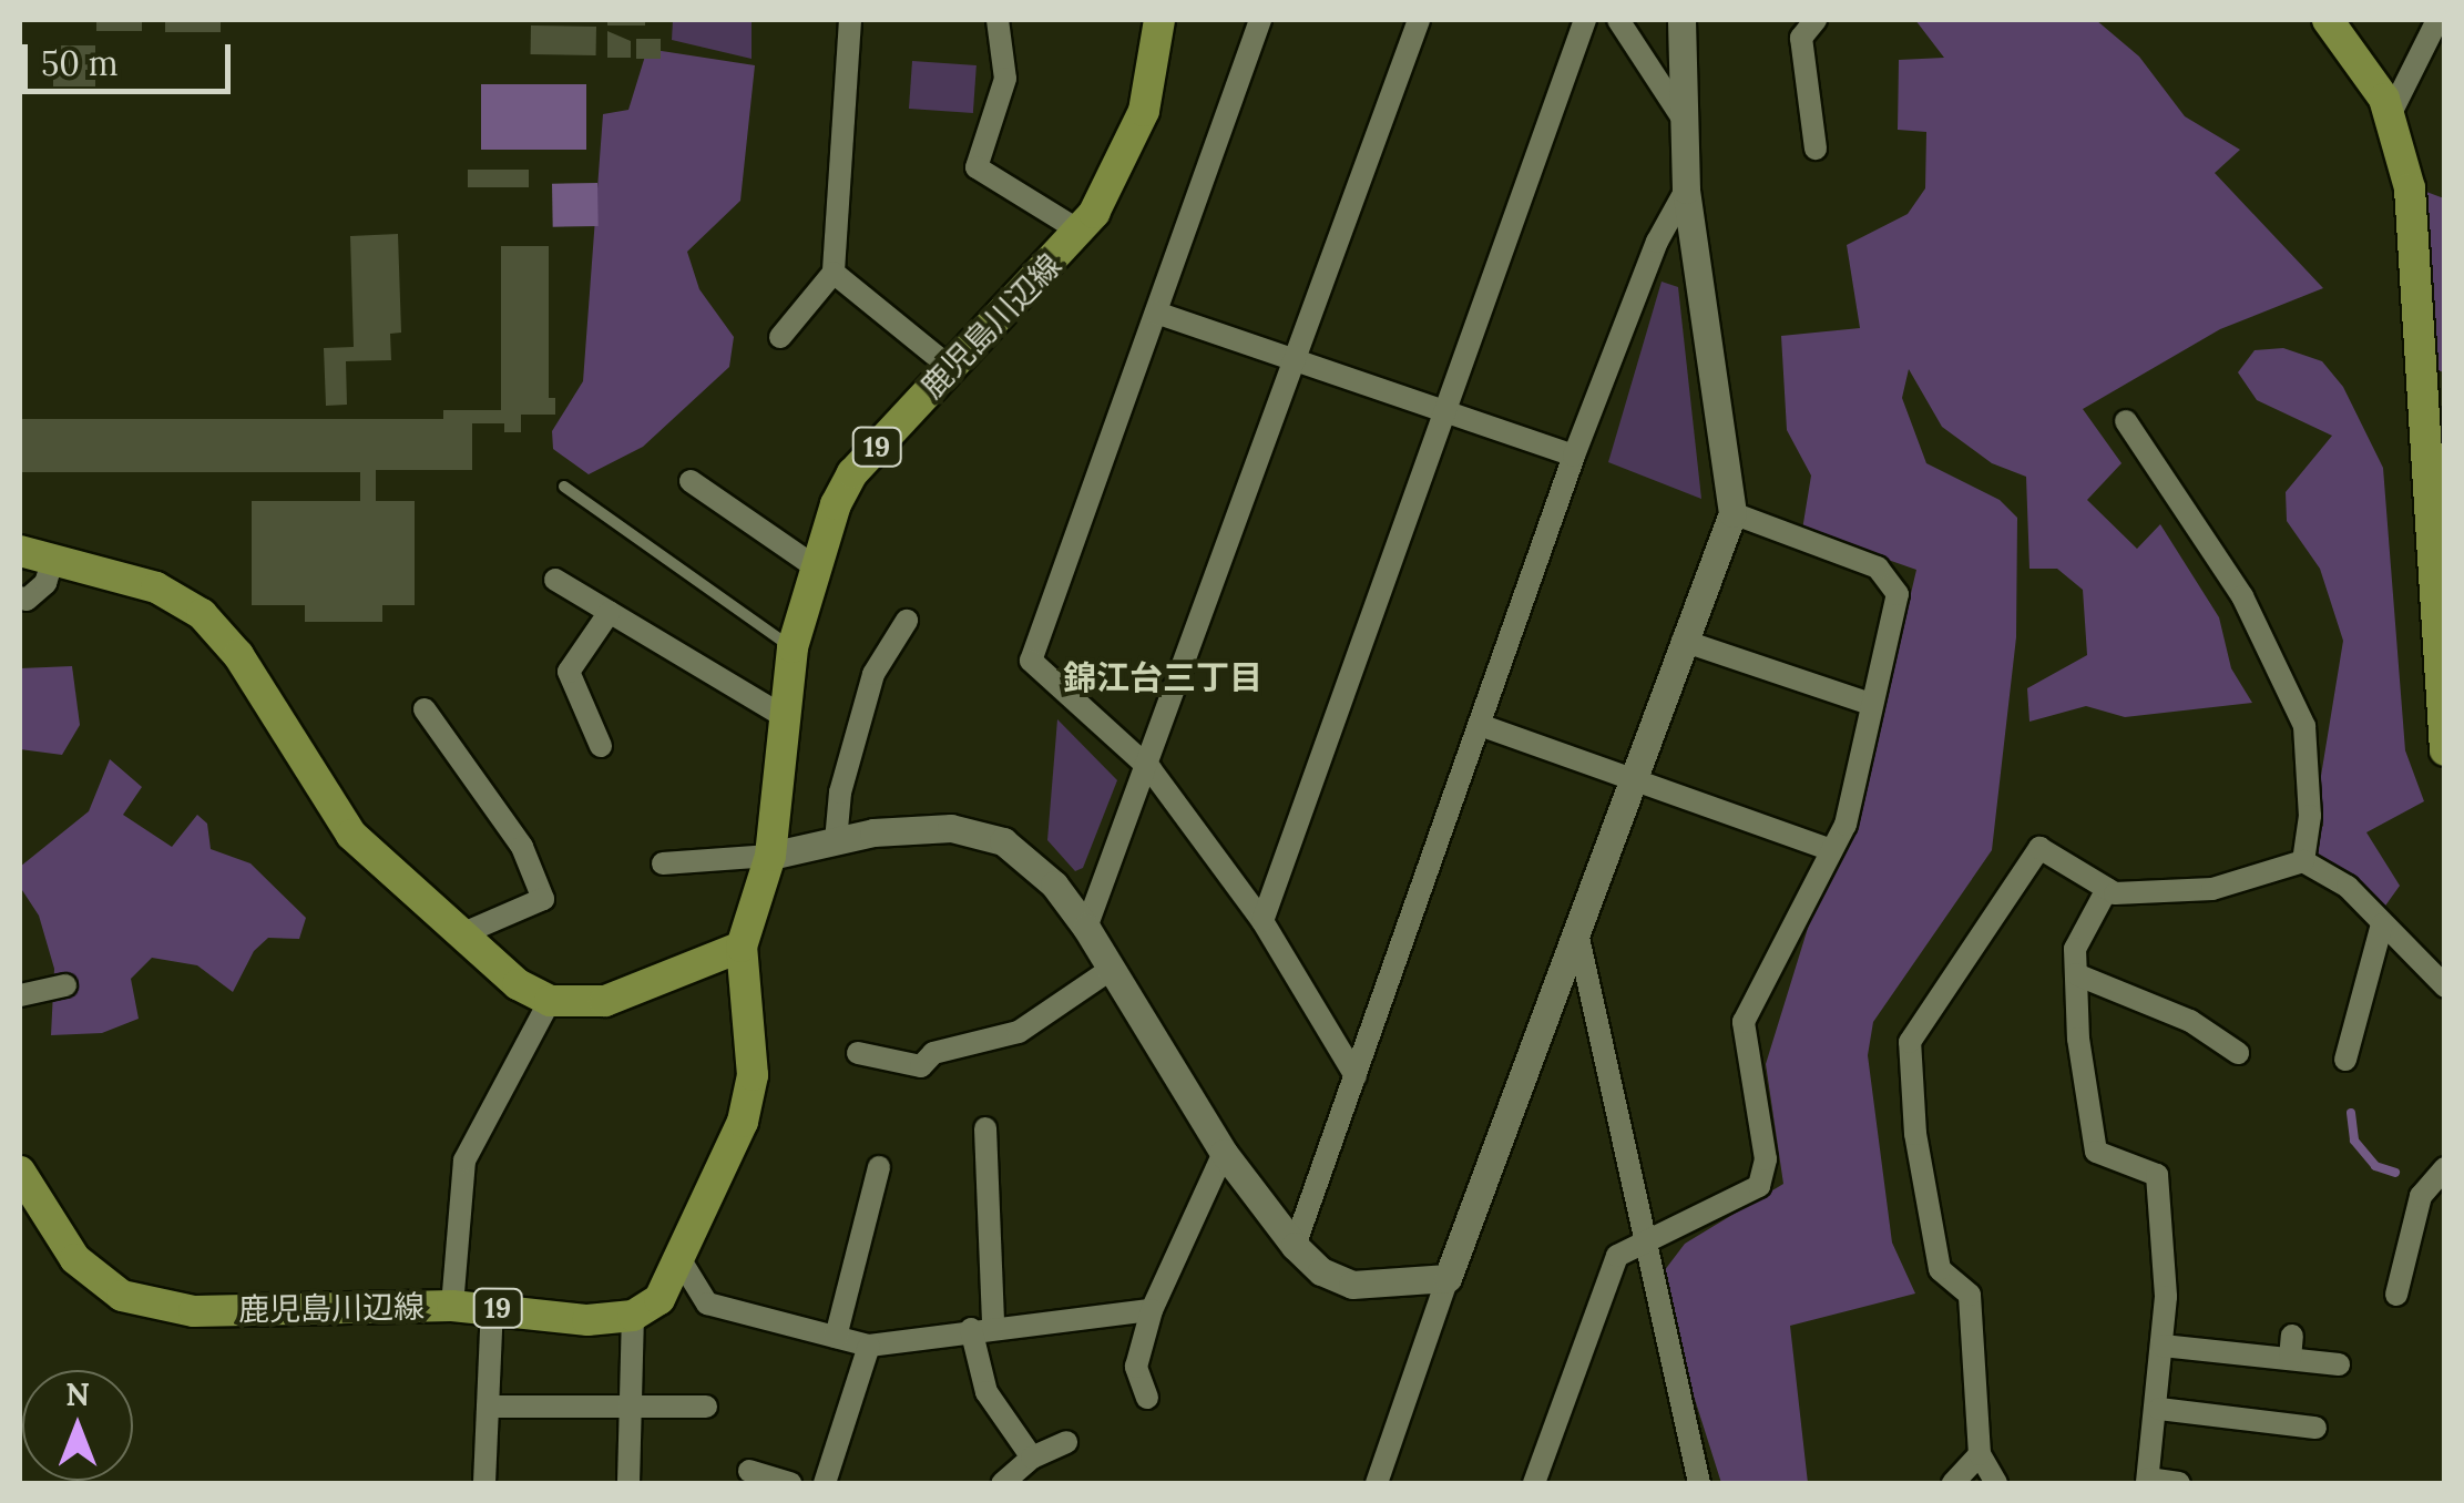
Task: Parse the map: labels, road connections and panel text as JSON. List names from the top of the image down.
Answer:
{
  "streets": {
    "main road": ["鹿児島川辺線", "19"]
  },
  "districts": ["錦江台三丁目"],
  "scale_bar": "50 m",
  "north": "top"
}
